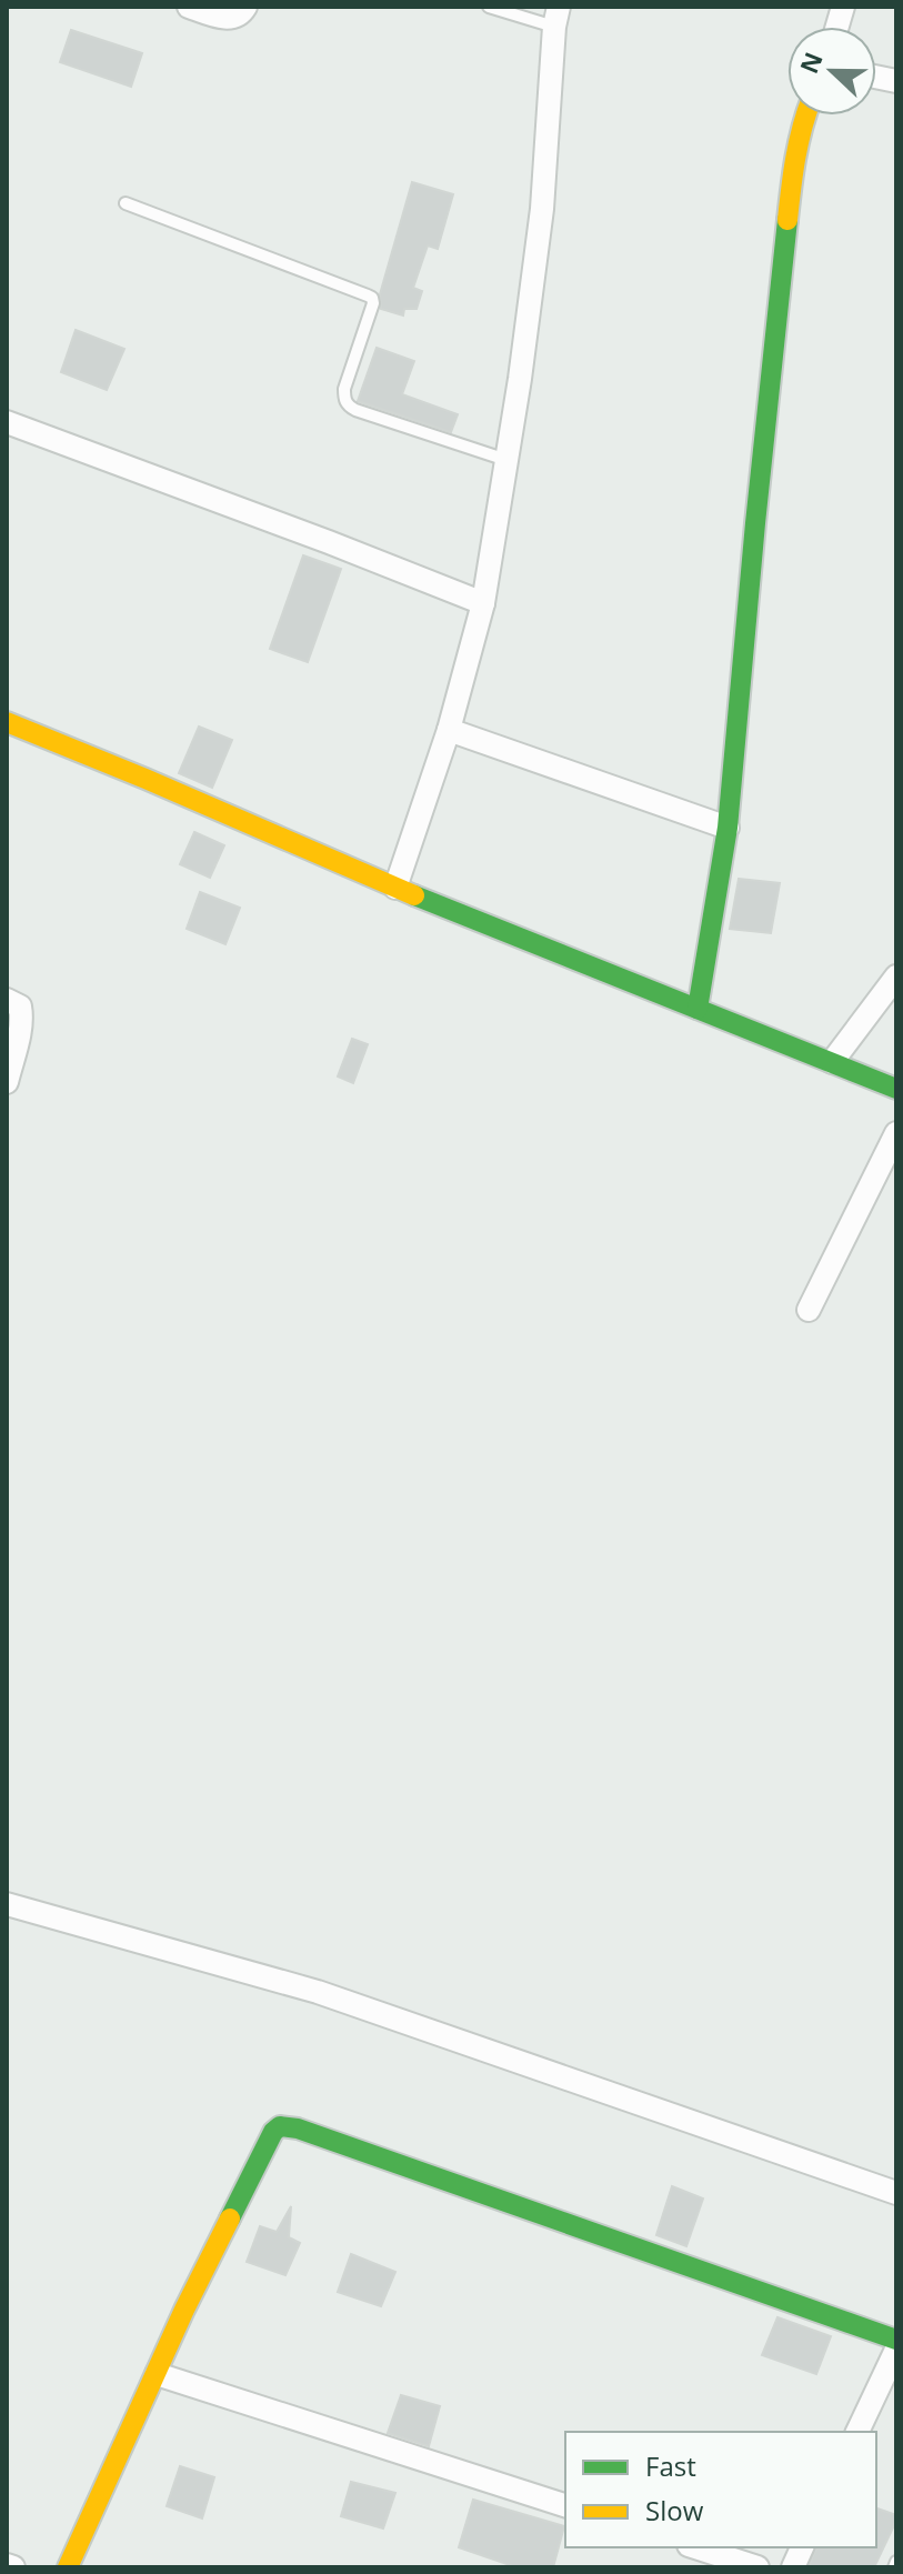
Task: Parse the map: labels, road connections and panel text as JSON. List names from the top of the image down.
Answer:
{
  "legend": ["Fast", "Slow"],
  "north": "left"
}
